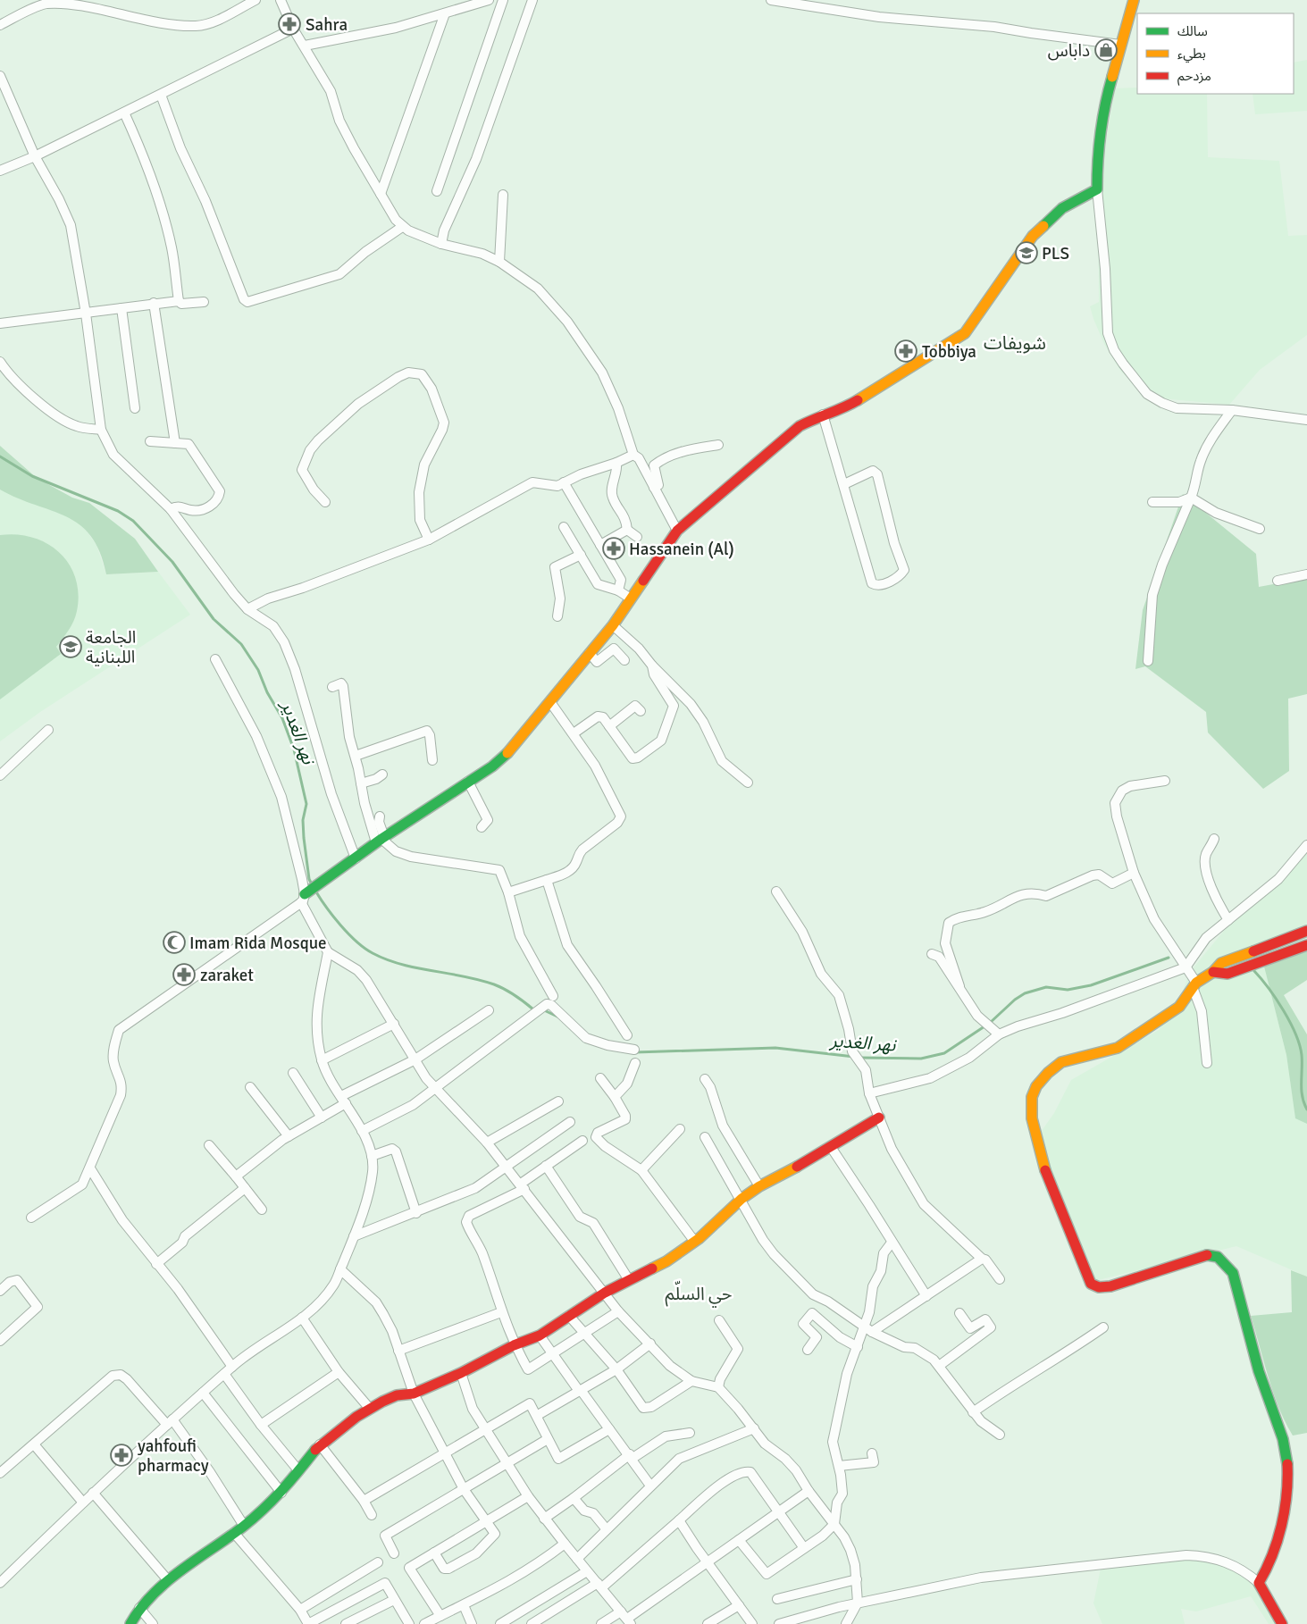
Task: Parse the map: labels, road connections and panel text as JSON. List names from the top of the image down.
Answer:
{
  "districts": ["شويفات", "حي السلّم"],
  "water": ["نهر الغدير"],
  "places": {
    "pharmacy": [
      "Sahra",
      "Tobbiya",
      "Hassanein (Al)",
      "zaraket",
      "yahfoufi pharmacy"
    ],
    "shop": ["داباس"],
    "school or university": ["PLS", "الجامعة اللبنانية"],
    "mosque": ["Imam Rida Mosque"]
  },
  "legend": ["سالك", "بطيء", "مزدحم"]
}
